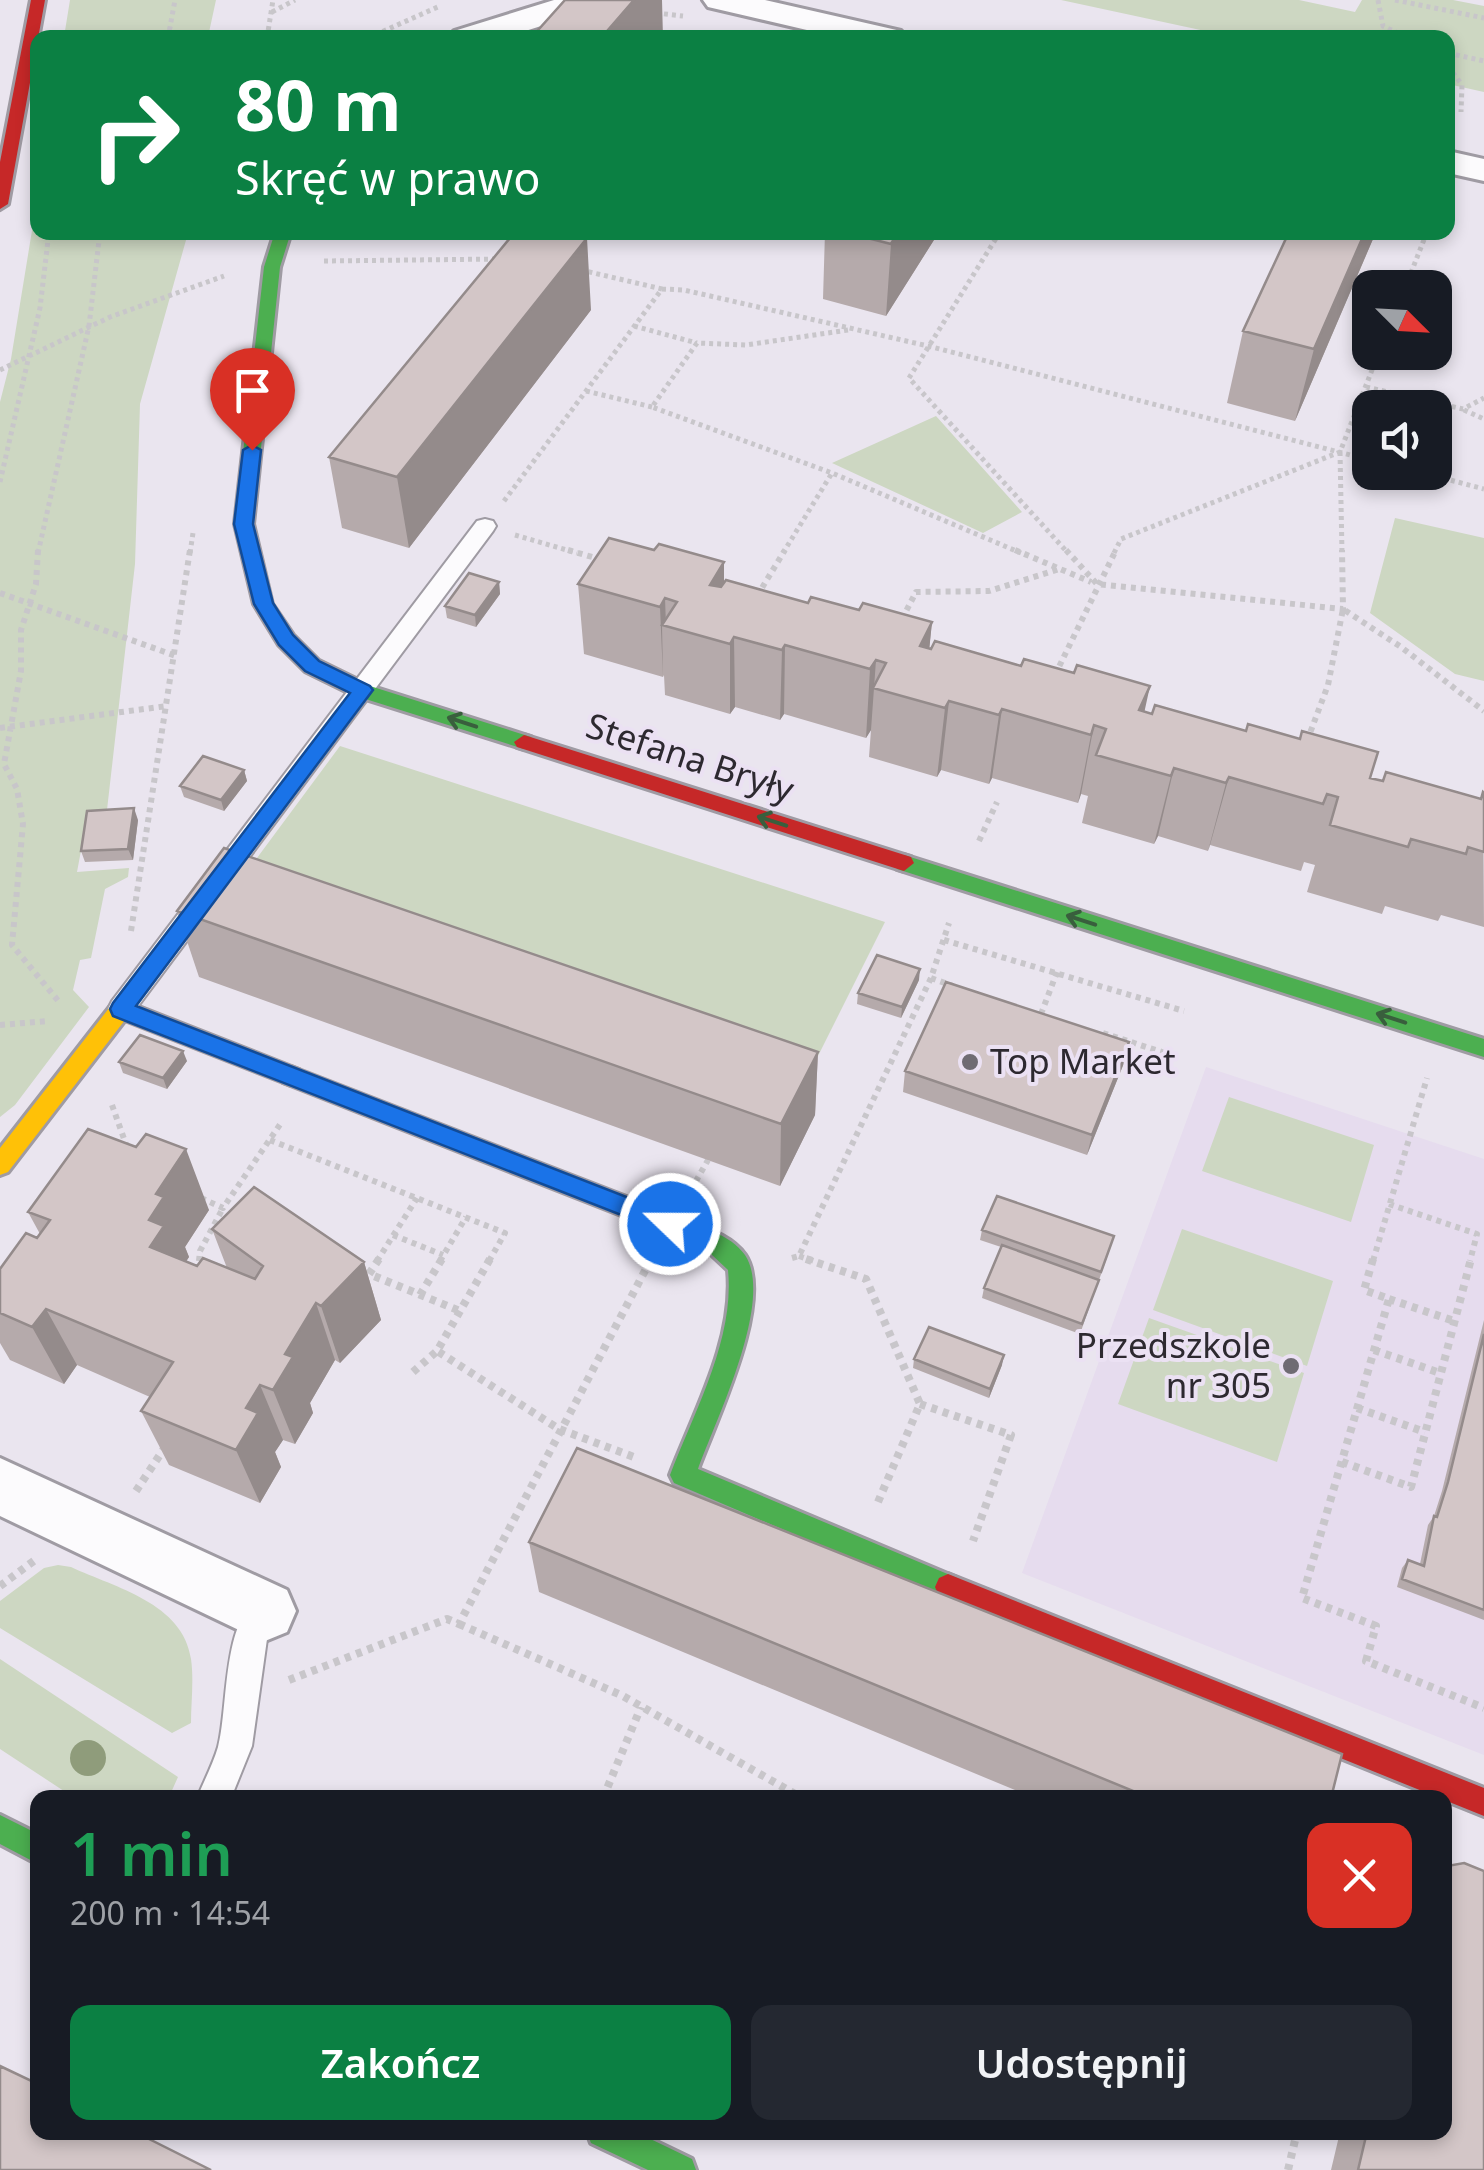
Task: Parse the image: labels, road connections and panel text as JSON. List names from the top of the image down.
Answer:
{
  "streets": {
    "street": ["Stefana Bryły"]
  },
  "one_way": ["Stefana Bryły"],
  "places": ["Top Market", "Przedszkole nr 305"],
  "north": "bottom right",
  "page": {
    "turn": ["80 m", "Skręć w prawo"],
    "heading": ["1 min", "200 m · 14:54"],
    "buttons": ["Zakończ", "Udostępnij"]
  }
}
